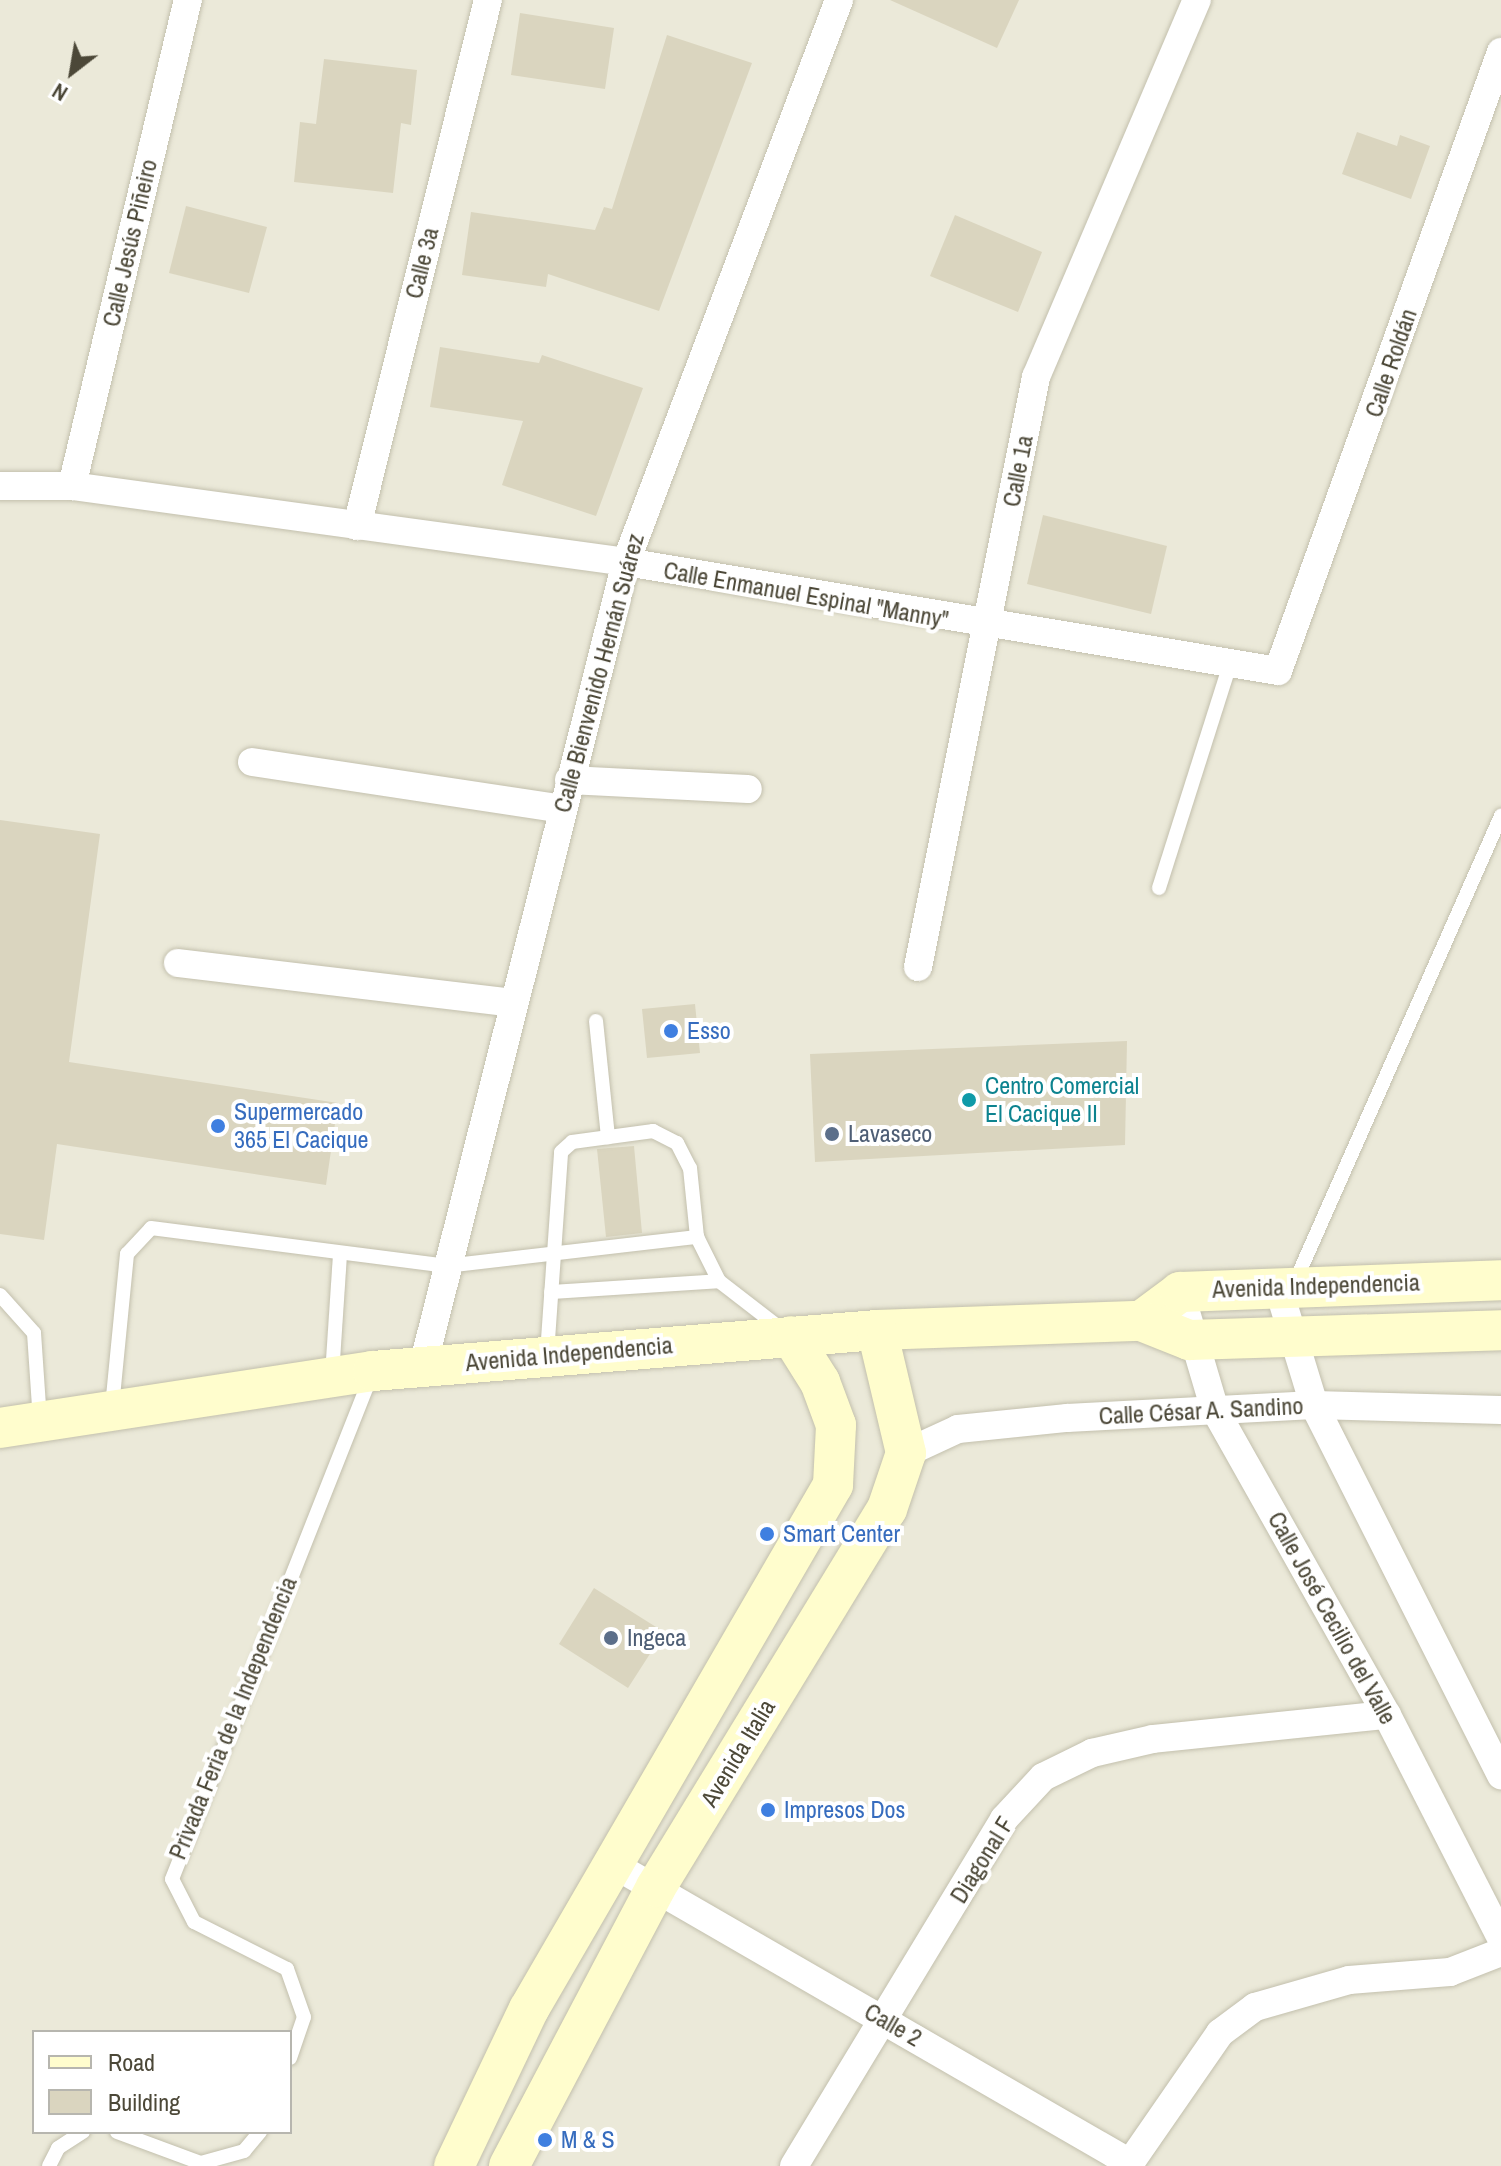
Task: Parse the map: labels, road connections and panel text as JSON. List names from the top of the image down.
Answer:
{
  "streets": {
    "main road": ["Avenida Independencia", "Avenida Italia"],
    "street": [
      "Calle Jesús Piñeiro",
      "Calle 3a",
      "Calle Roldán",
      "Calle 1a",
      "Calle Enmanuel Espinal \"Manny\"",
      "Calle Bienvenido Hernán Suárez",
      "Calle César A. Sandino",
      "Calle José Cecilio del Valle",
      "Diagonal F",
      "Calle 2"
    ],
    "lane": ["Privada Feria de la Independencia"]
  },
  "crossings": [
    ["Calle Jesús Piñeiro", "Calle Enmanuel Espinal \"Manny\""],
    ["Calle 3a", "Calle Enmanuel Espinal \"Manny\""],
    ["Calle Roldán", "Calle Enmanuel Espinal \"Manny\""],
    ["Calle 1a", "Calle Enmanuel Espinal \"Manny\""],
    ["Calle Enmanuel Espinal \"Manny\"", "Calle Bienvenido Hernán Suárez"],
    ["Calle Bienvenido Hernán Suárez", "Avenida Independencia"],
    ["Avenida Independencia", "Calle José Cecilio del Valle"],
    ["Avenida Independencia", "Privada Feria de la Independencia"],
    ["Avenida Independencia", "Avenida Italia"],
    ["Calle César A. Sandino", "Calle José Cecilio del Valle"],
    ["Calle César A. Sandino", "Avenida Italia"],
    ["Calle José Cecilio del Valle", "Diagonal F"],
    ["Avenida Italia", "Calle 2"],
    ["Diagonal F", "Calle 2"]
  ],
  "places": [
    "Esso",
    "Centro Comercial El Cacique II",
    "Supermercado 365 El Cacique",
    "Lavaseco",
    "Smart Center",
    "Ingeca",
    "Impresos Dos",
    "M & S"
  ],
  "legend": ["Road", "Building"],
  "north": "bottom left"
}
